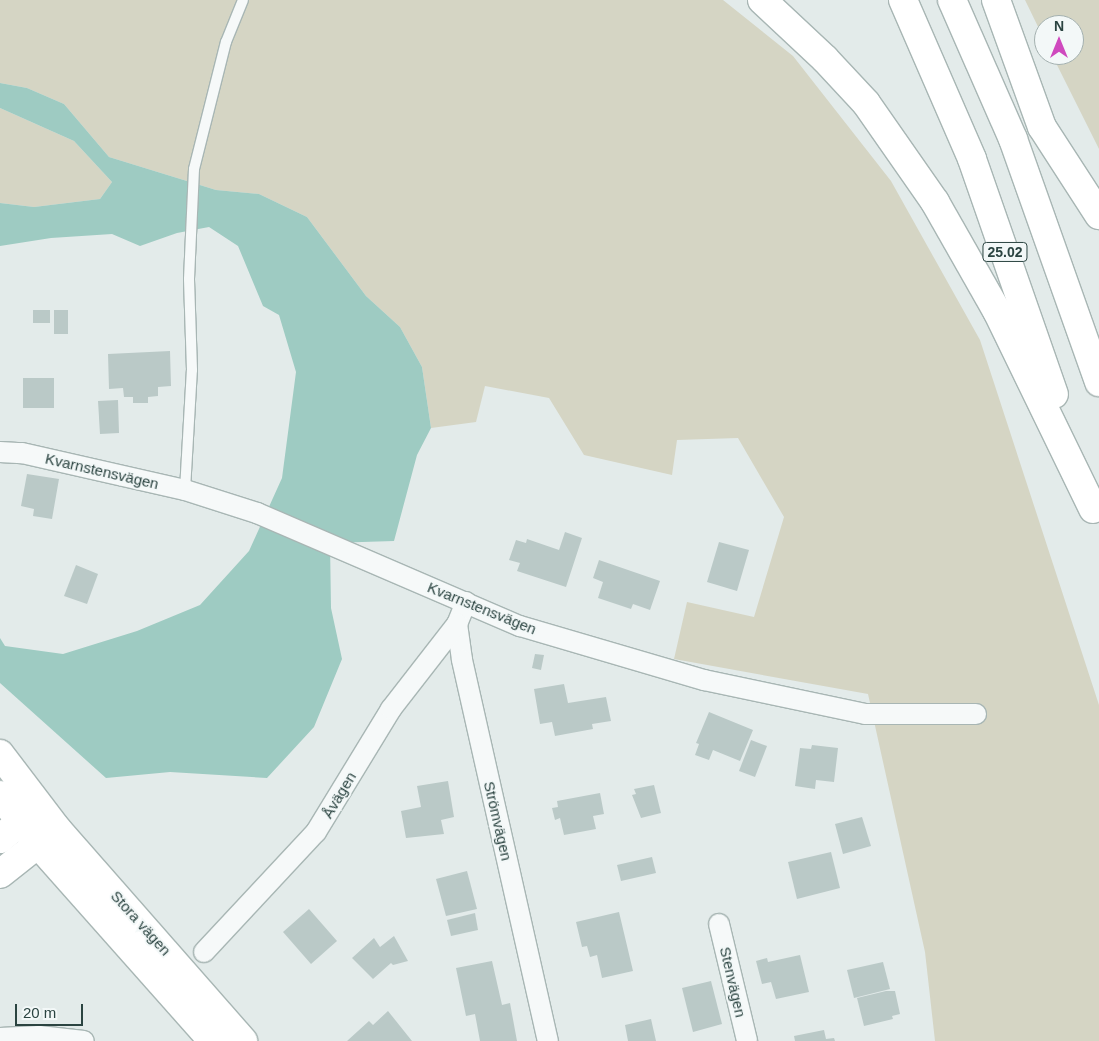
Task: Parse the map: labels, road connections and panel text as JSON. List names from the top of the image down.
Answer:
{
  "streets": {
    "main road": ["25.02", "Stora vägen"],
    "street": [
      "Kvarnstensvägen",
      "Åvägen",
      "Strömvägen",
      "Stenvägen"
    ]
  },
  "crossings": [
    ["Åvägen", "Strömvägen"]
  ],
  "scale_bar": "20 m",
  "north": "top"
}
